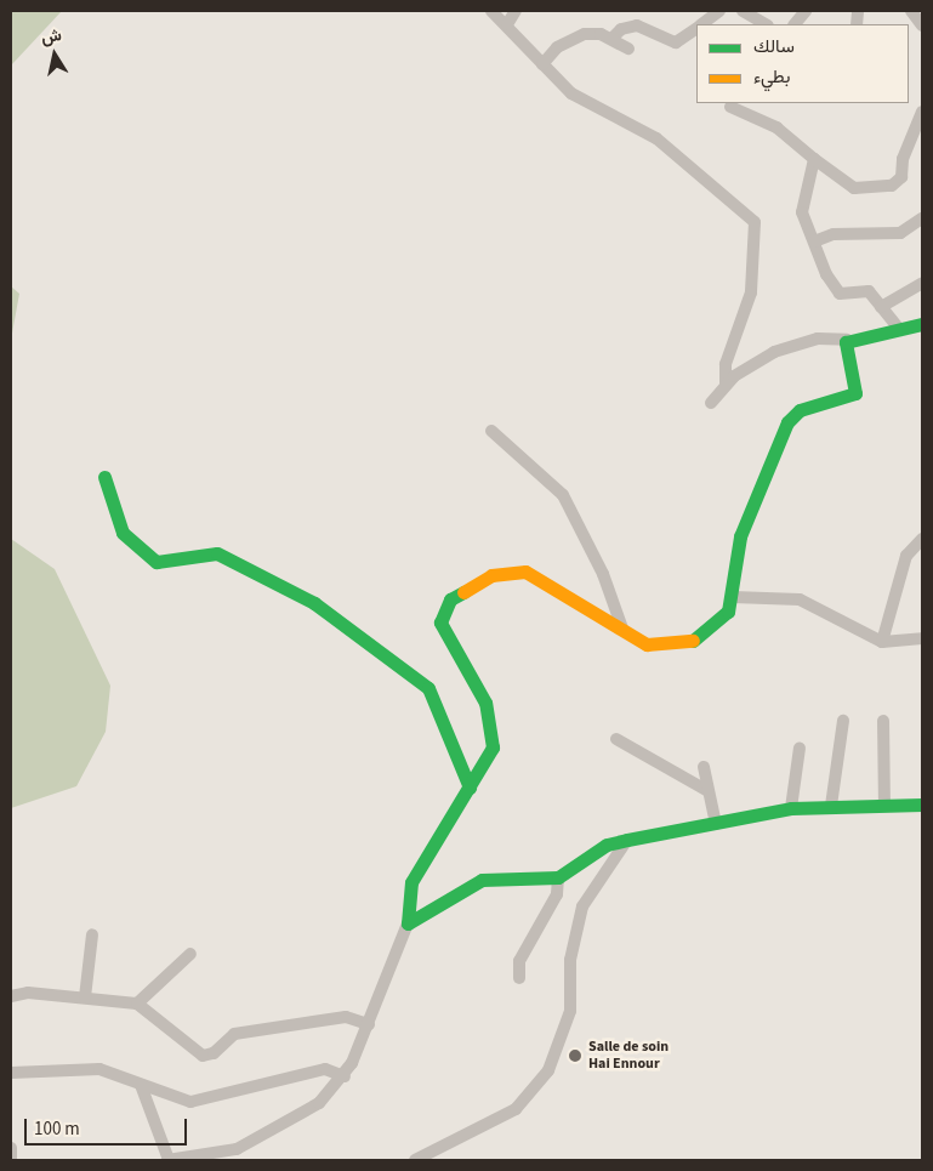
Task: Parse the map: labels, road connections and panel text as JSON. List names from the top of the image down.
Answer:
{
  "places": ["Salle de soin Hai Ennour"],
  "legend": ["سالك", "بطيء"],
  "scale_bar": "100 m",
  "north": "top"
}
